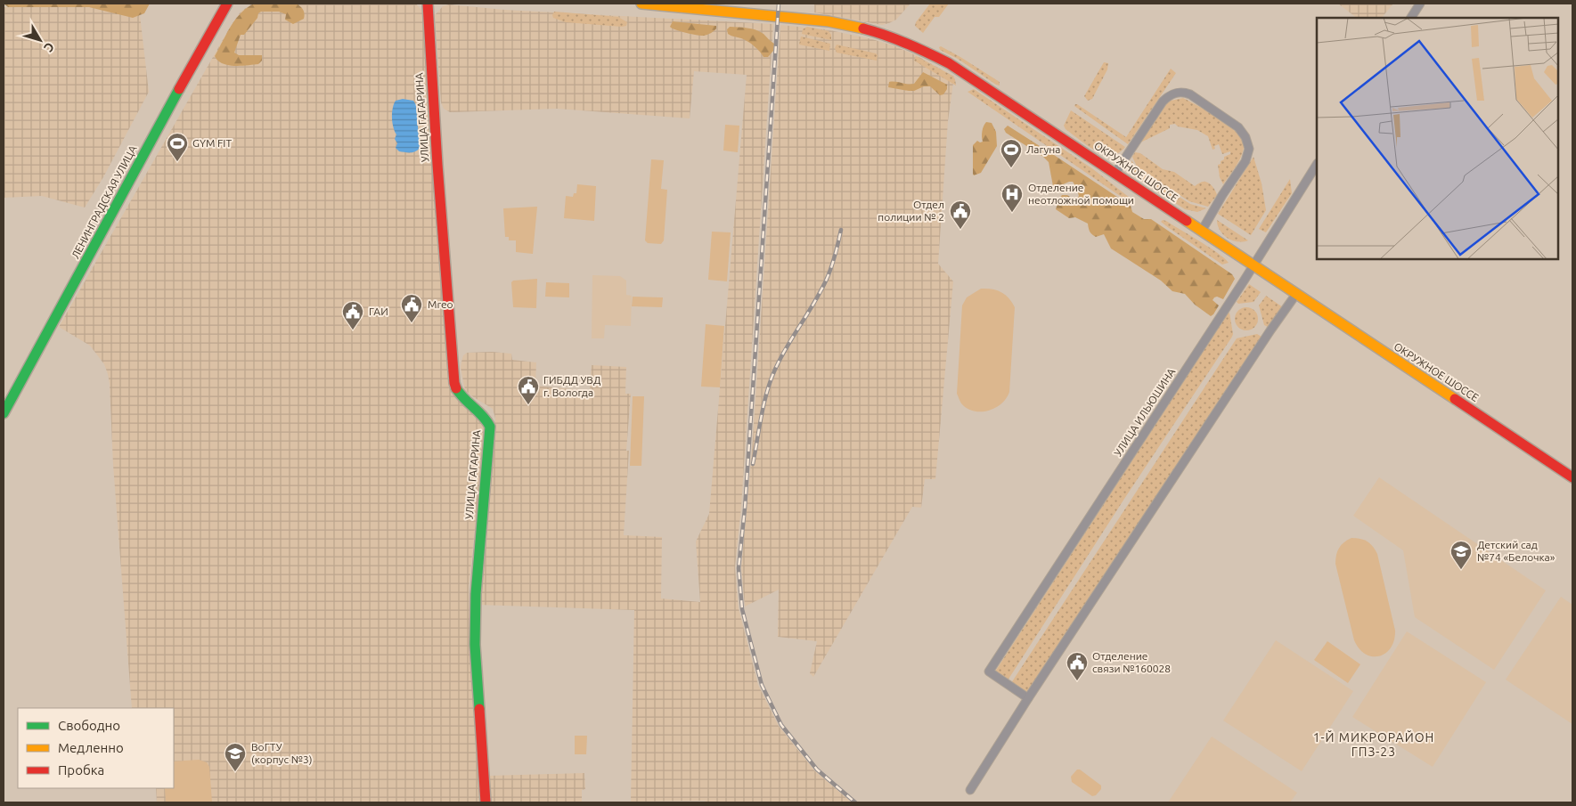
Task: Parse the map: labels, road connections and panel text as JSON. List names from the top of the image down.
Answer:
{
  "streets": {
    "main road": ["УЛИЦА ГАГАРИНА", "ОКРУЖНОЕ ШОССЕ", "ЛЕНИНГРАДСКАЯ УЛИЦА"],
    "street": ["УЛИЦА ИЛЬЮШИНА"]
  },
  "crossings": [
    ["ОКРУЖНОЕ ШОССЕ", "УЛИЦА ИЛЬЮШИНА"]
  ],
  "districts": ["1-Й МИКРОРАЙОН ГПЗ-23"],
  "places": {
    "sports": ["GYM FIT", "Лагуна"],
    "hospital": ["Отделение неотложной помощи"],
    "public building": [
      "Отдел полиции № 2",
      "Mreo",
      "ГАИ",
      "ГИБДД УВД г. Вологда",
      "Отделение связи №160028"
    ],
    "school or university": ["Детский сад №74 «Белочка»", "ВоГТУ (корпус №3)"]
  },
  "legend": ["Свободно", "Медленно", "Пробка"],
  "north": "bottom right"
}
